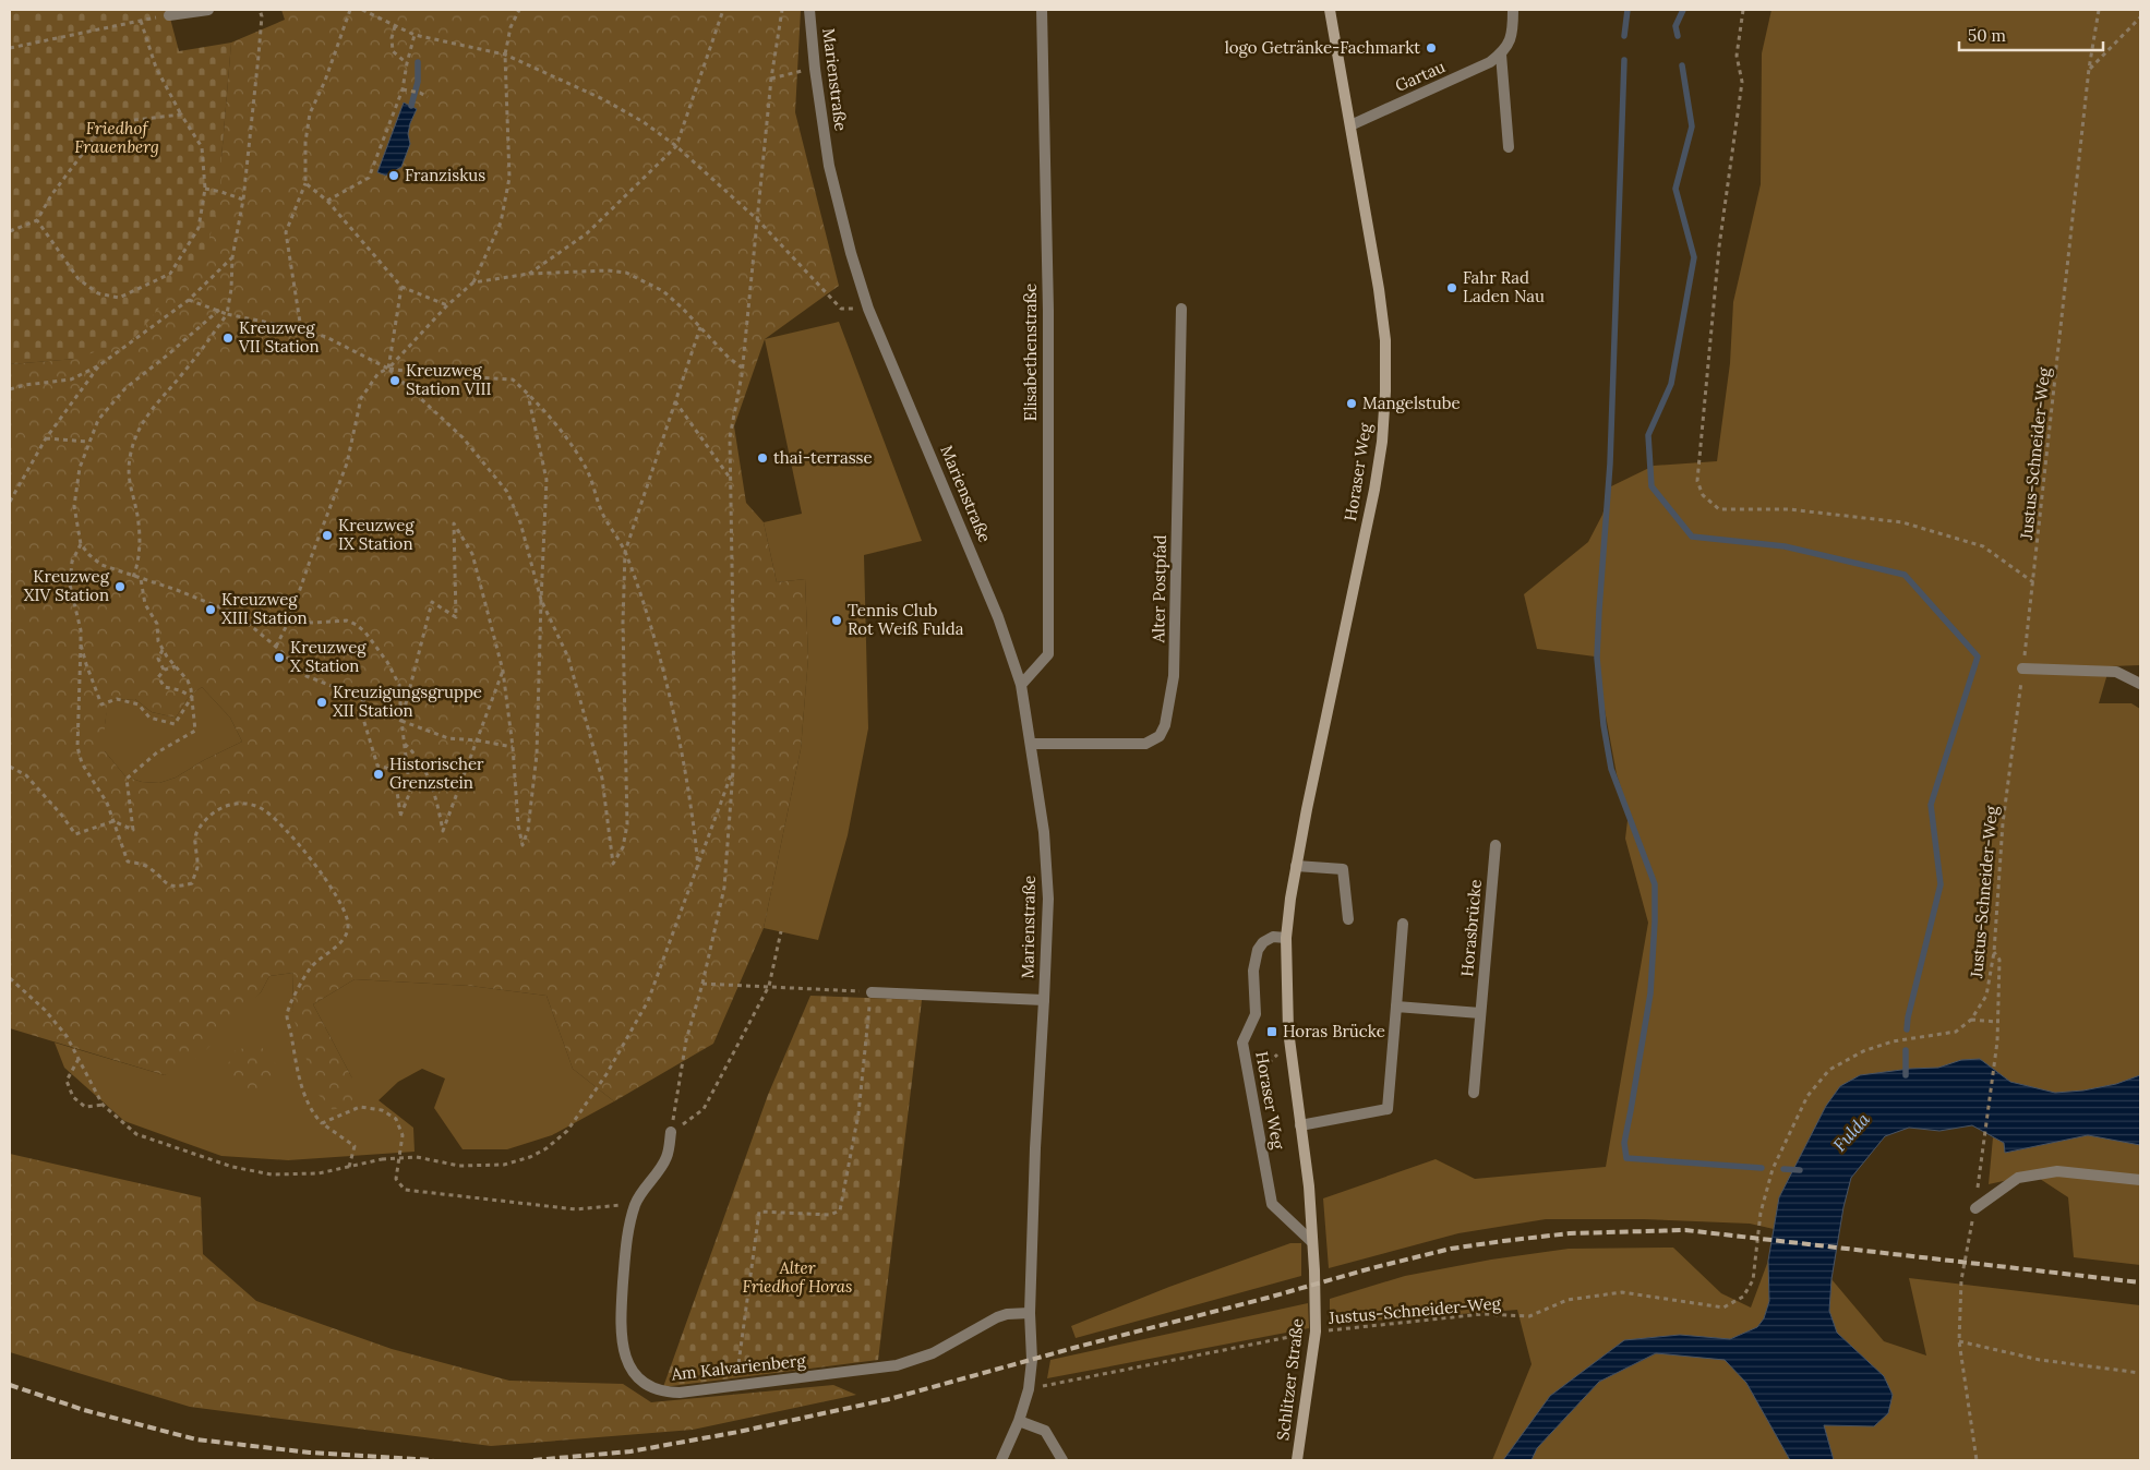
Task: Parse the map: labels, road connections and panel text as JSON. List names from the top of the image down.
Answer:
{
  "streets": {
    "main road": ["Horaser Weg", "Schlitzer Straße"],
    "street": [
      "Gartau",
      "Marienstraße",
      "Elisabethenstraße",
      "Alter Postpfad",
      "Horasbrücke",
      "Am Kalvarienberg"
    ],
    "path": ["Justus-Schneider-Weg"]
  },
  "crossings": [
    ["Gartau", "Horaser Weg"],
    ["Marienstraße", "Elisabethenstraße"],
    ["Marienstraße", "Justus-Schneider-Weg"],
    ["Marienstraße", "Alter Postpfad"],
    ["Marienstraße", "Am Kalvarienberg"],
    ["Justus-Schneider-Weg", "Schlitzer Straße"],
    ["Horaser Weg", "Schlitzer Straße"]
  ],
  "water": ["Fulda"],
  "parks": ["Friedhof Frauenberg", "Alter Friedhof Horas"],
  "places": {
    "other": [
      "logo Getränke-Fachmarkt",
      "Franziskus",
      "Fahr Rad Laden Nau",
      "Kreuzweg VII Station",
      "Kreuzweg Station VIII",
      "Mangelstube",
      "thai-terrasse",
      "Kreuzweg IX Station",
      "Kreuzweg XIV Station",
      "Kreuzweg XIII Station",
      "Tennis Club Rot Weiß Fulda",
      "Kreuzweg X Station",
      "Kreuzigungsgruppe XII Station",
      "Historischer Grenzstein"
    ],
    "transit": ["Horas Brücke"]
  },
  "scale_bar": "50 m"
}
